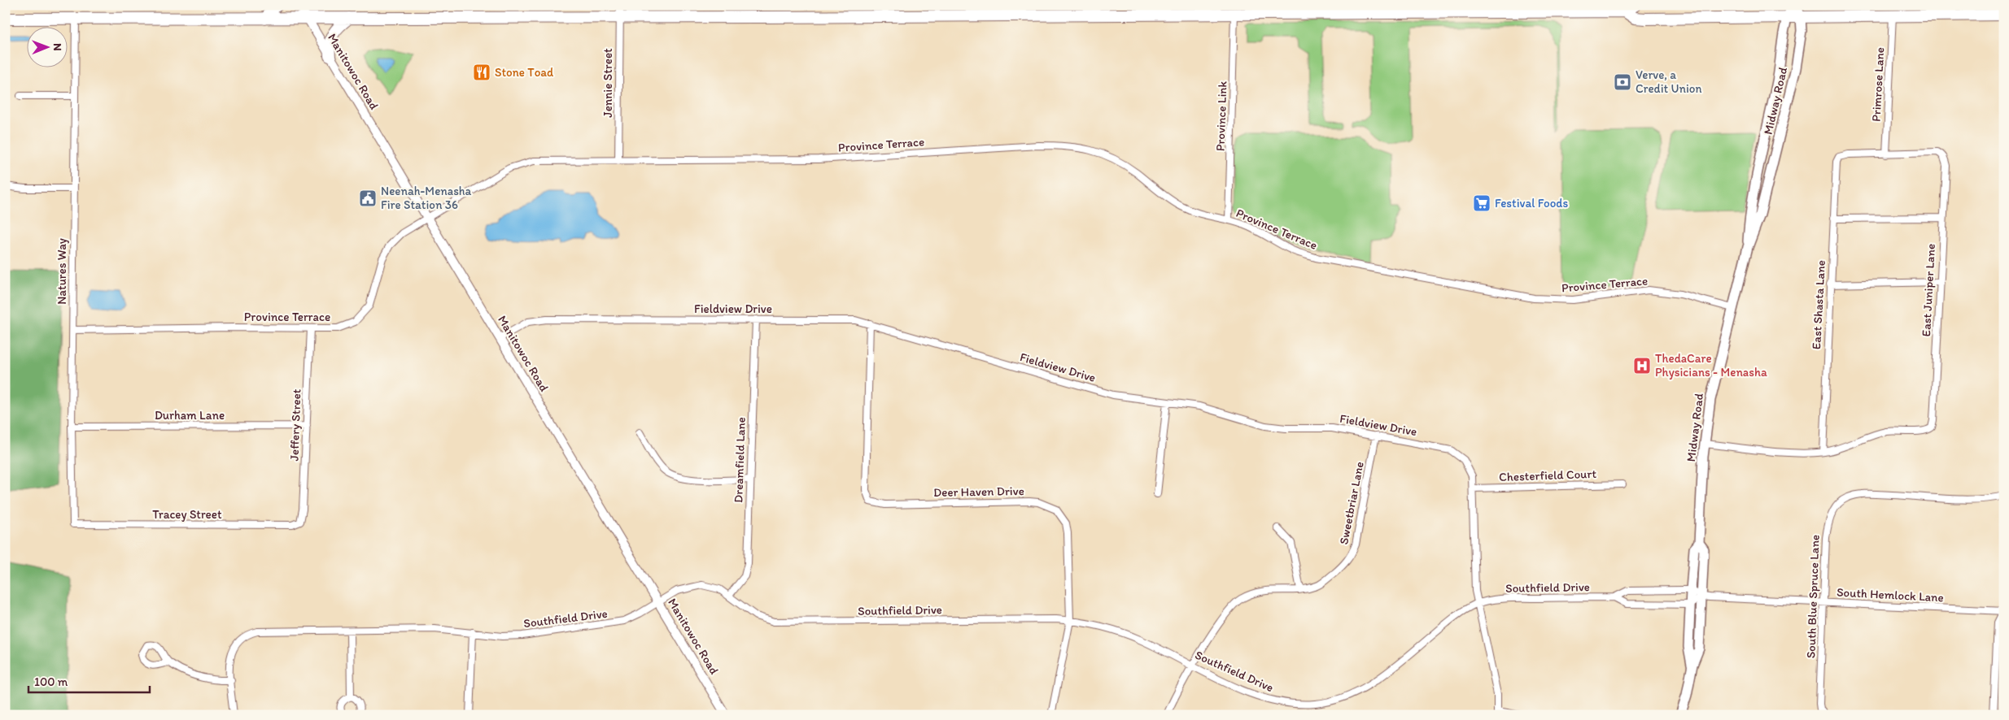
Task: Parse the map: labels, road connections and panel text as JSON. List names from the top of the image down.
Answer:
{
  "streets": {
    "main road": ["Midway Road"],
    "street": [
      "Manitowoc Road",
      "Jennie Street",
      "Primrose Lane",
      "Province Link",
      "Province Terrace",
      "Natures Way",
      "East Juniper Lane",
      "East Shasta Lane",
      "Fieldview Drive",
      "Durham Lane",
      "Jeffery Street",
      "Dreamfield Lane",
      "Chesterfield Court",
      "Deer Haven Drive",
      "Sweetbriar Lane",
      "Tracey Street",
      "Southfield Drive",
      "South Hemlock Lane",
      "South Blue Spruce Lane"
    ]
  },
  "crossings": [
    ["Manitowoc Road", "Province Terrace"],
    ["Manitowoc Road", "Fieldview Drive"],
    ["Manitowoc Road", "Southfield Drive"],
    ["Jennie Street", "Province Terrace"],
    ["Primrose Lane", "East Juniper Lane"],
    ["Primrose Lane", "East Shasta Lane"],
    ["Midway Road", "Province Terrace"],
    ["Midway Road", "Southfield Drive"],
    ["Midway Road", "South Hemlock Lane"],
    ["Province Link", "Province Terrace"],
    ["Province Terrace", "Natures Way"],
    ["Province Terrace", "Jeffery Street"],
    ["Natures Way", "Durham Lane"],
    ["Natures Way", "Tracey Street"],
    ["East Juniper Lane", "East Shasta Lane"],
    ["Fieldview Drive", "Dreamfield Lane"],
    ["Fieldview Drive", "Chesterfield Court"],
    ["Fieldview Drive", "Deer Haven Drive"],
    ["Fieldview Drive", "Sweetbriar Lane"],
    ["Fieldview Drive", "Southfield Drive"],
    ["Durham Lane", "Jeffery Street"],
    ["Jeffery Street", "Tracey Street"],
    ["Dreamfield Lane", "Southfield Drive"],
    ["Deer Haven Drive", "Southfield Drive"],
    ["Sweetbriar Lane", "Southfield Drive"],
    ["Southfield Drive", "South Hemlock Lane"],
    ["South Hemlock Lane", "South Blue Spruce Lane"]
  ],
  "places": {
    "restaurant": ["Stone Toad"],
    "bank": ["Verve, a Credit Union"],
    "public building": ["Neenah-Menasha Fire Station 36"],
    "supermarket": ["Festival Foods"],
    "hospital": ["ThedaCare Physicians - Menasha"]
  },
  "scale_bar": "100 m",
  "north": "right"
}
